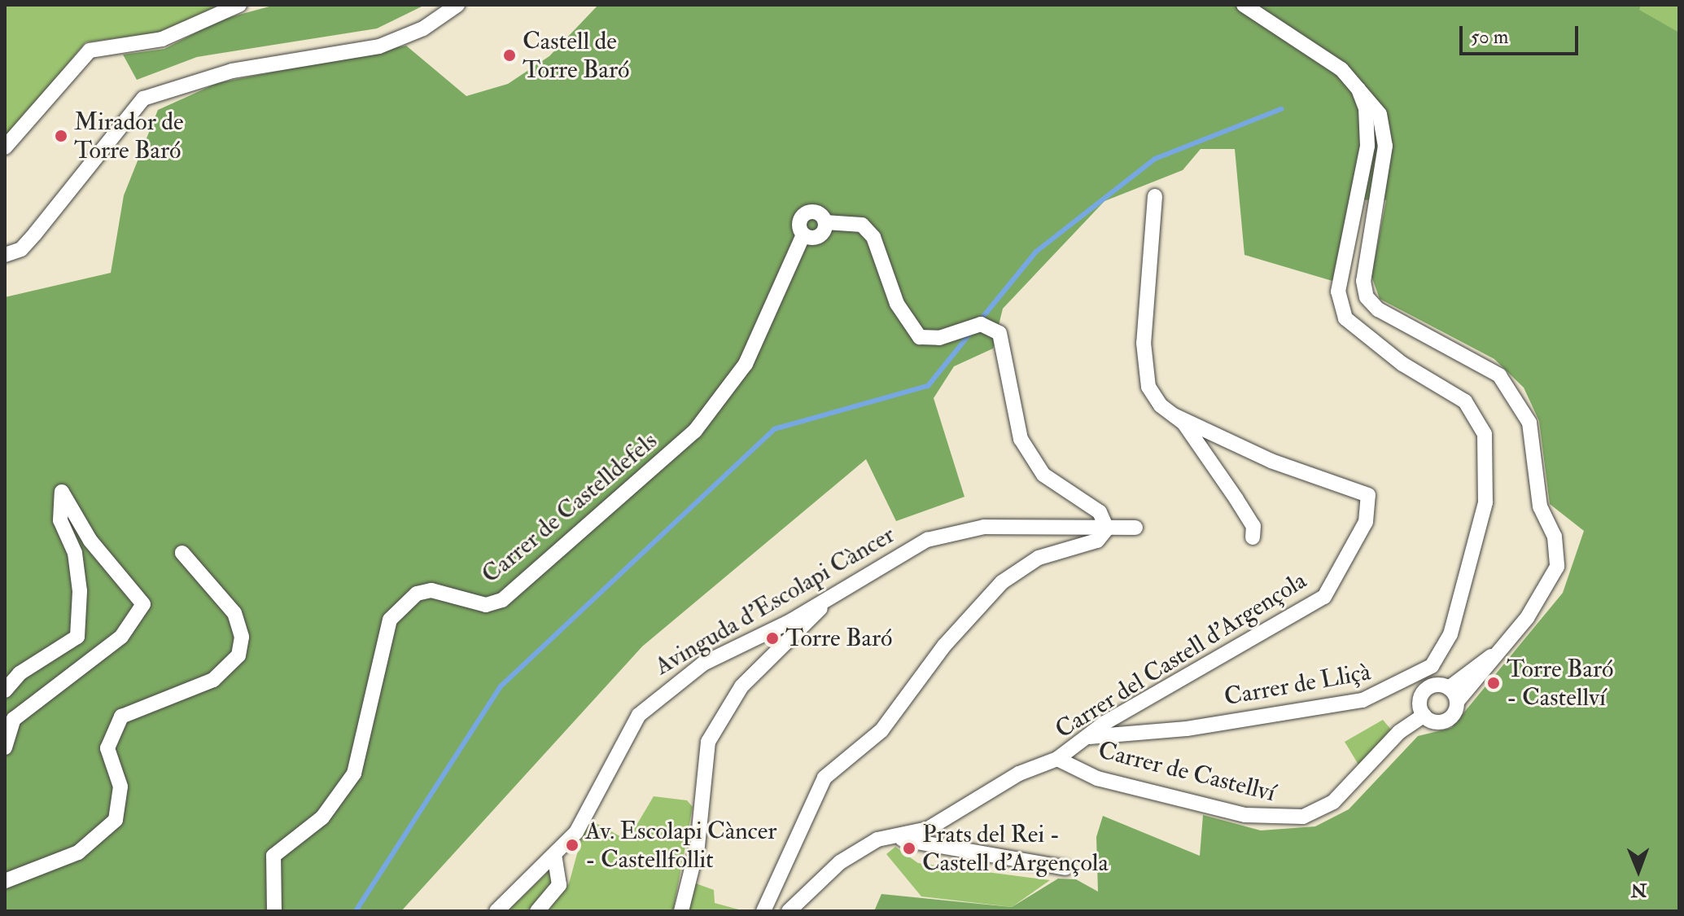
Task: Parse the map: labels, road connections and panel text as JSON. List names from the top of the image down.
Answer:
{
  "streets": {
    "street": [
      "Carrer de Castelldefels",
      "Avinguda d'Escolapi Càncer",
      "Carrer del Castell d'Argençola",
      "Carrer de Lliçà",
      "Carrer de Castellví"
    ]
  },
  "crossings": [
    ["Carrer del Castell d'Argençola", "Carrer de Lliçà"],
    ["Carrer del Castell d'Argençola", "Carrer de Castellví"]
  ],
  "places": [
    "Castell de Torre Baró",
    "Mirador de Torre Baró",
    "Torre Baró",
    "Torre Baró - Castellví",
    "Av. Escolapi Càncer - Castellfollit",
    "Prats del Rei - Castell d'Argençola"
  ],
  "scale_bar": "50 m",
  "north": "bottom"
}
